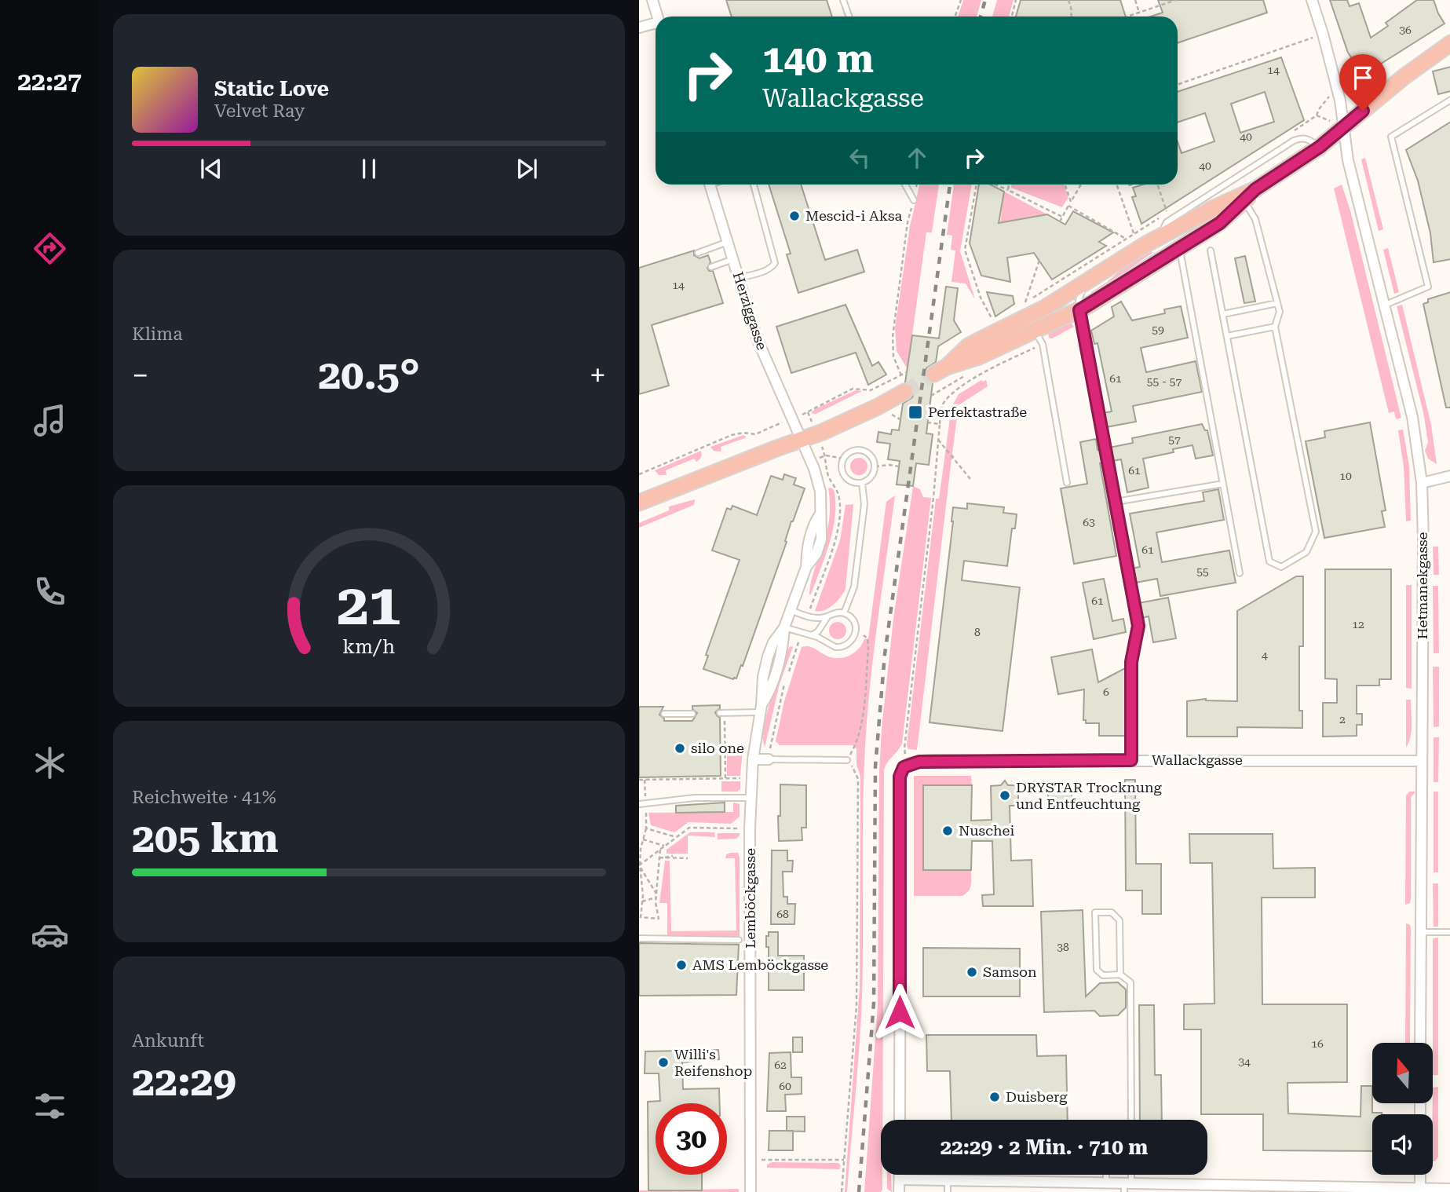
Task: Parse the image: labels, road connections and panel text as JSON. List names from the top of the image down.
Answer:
{
  "streets": {
    "street": [
      "Herziggasse",
      "Hetmanekgasse",
      "Wallackgasse",
      "Lemböckgasse"
    ]
  },
  "crossings": [
    ["Herziggasse", "Lemböckgasse"],
    ["Hetmanekgasse", "Wallackgasse"]
  ],
  "places": {
    "other": [
      "Mescid-i Aksa",
      "silo one",
      "DRYSTAR Trocknung und Entfeuchtung",
      "Nuschei",
      "AMS Lemböckgasse",
      "Samson",
      "Willi's Reifenshop",
      "Duisberg"
    ],
    "transit": ["Perfektastraße"]
  },
  "house_numbers": [
    "36",
    "14",
    "40",
    "40",
    "14",
    "59",
    "61",
    "55 - 57",
    "57",
    "61",
    "10",
    "63",
    "61",
    "55",
    "61",
    "12",
    "8",
    "4",
    "6",
    "2",
    "68",
    "38",
    "16",
    "34",
    "62",
    "60"
  ],
  "north": "top",
  "page": {
    "tabs": "22:27",
    "turn": ["140 m", "Wallackgasse"],
    "song": ["Static Love", "Velvet Ray"],
    "tile": [
      "Klima",
      ["Reichweite · 41%", "205 km"],
      ["Ankunft", "22:29"]
    ],
    "heat": ["−", "20.5°", "+"],
    "limit": "30",
    "trip": "22:29 · 2 Min. · 710 m",
    "gauge": ["21", "km/h"]
  }
}
